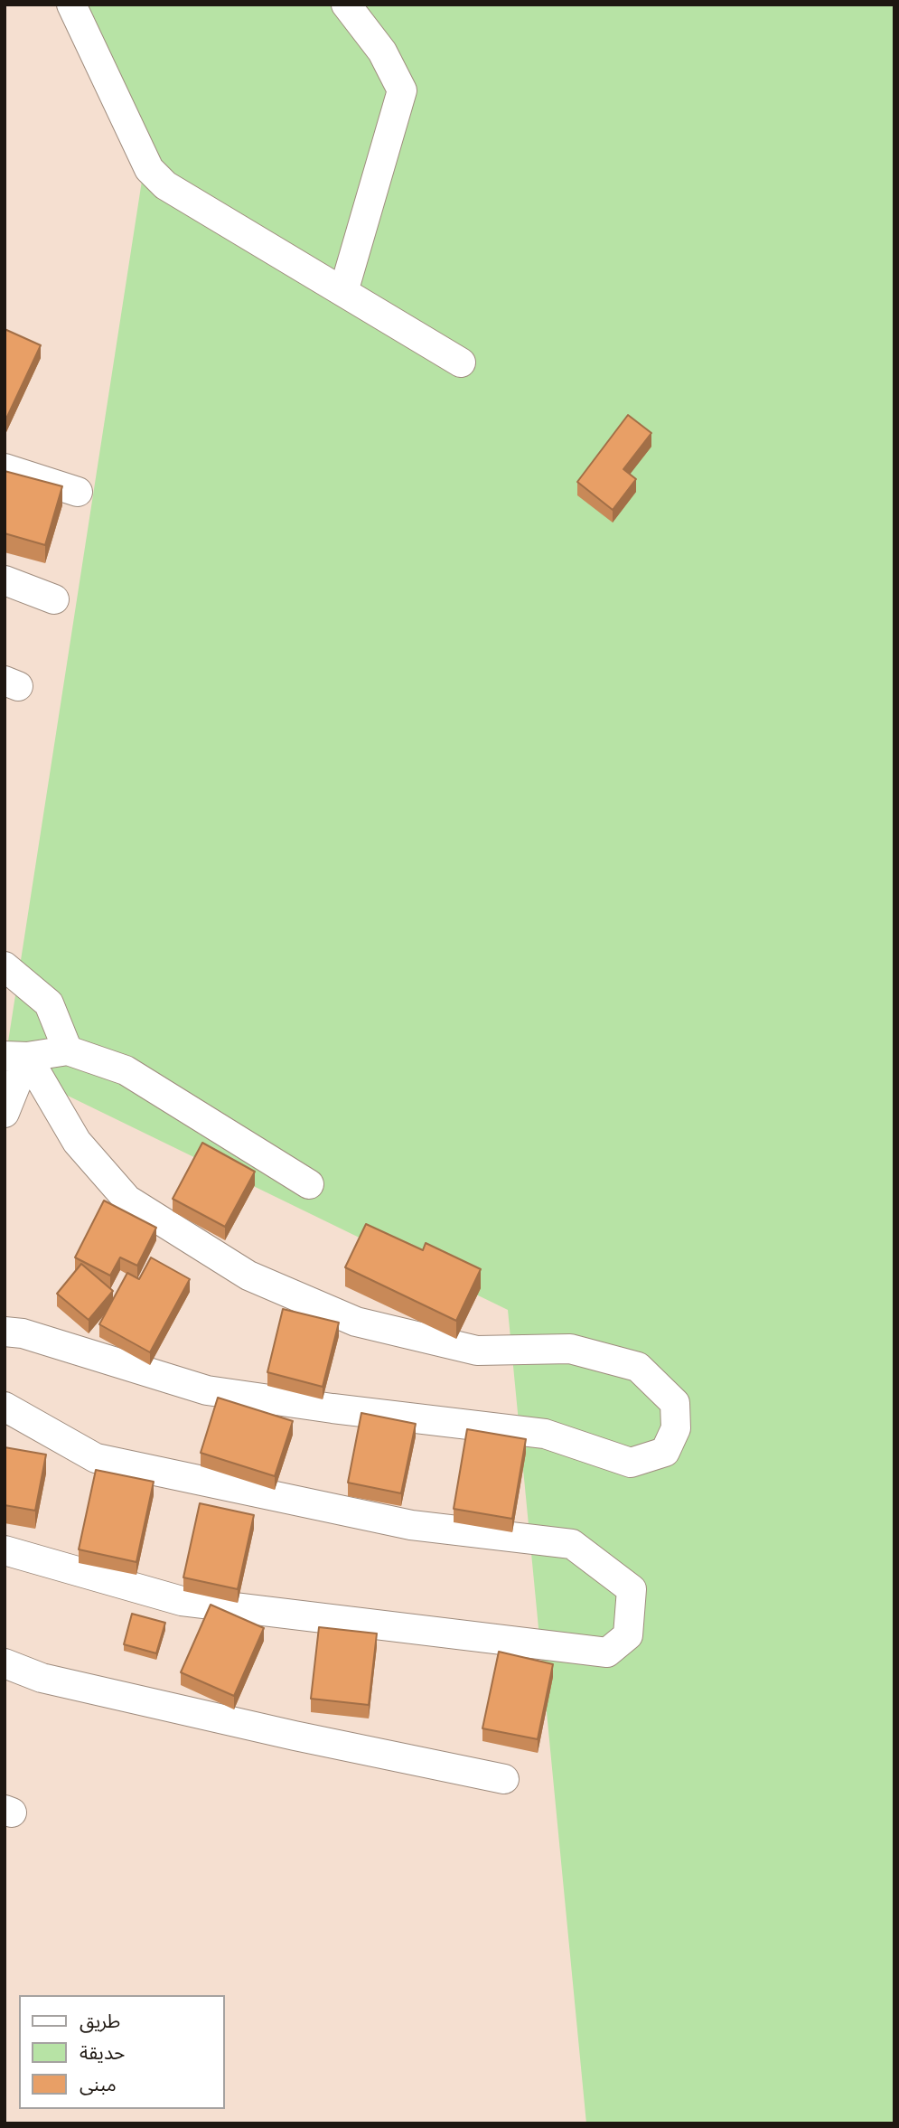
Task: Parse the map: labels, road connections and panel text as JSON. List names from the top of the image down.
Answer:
{
  "legend": ["طريق", "حديقة", "مبنى"]
}
